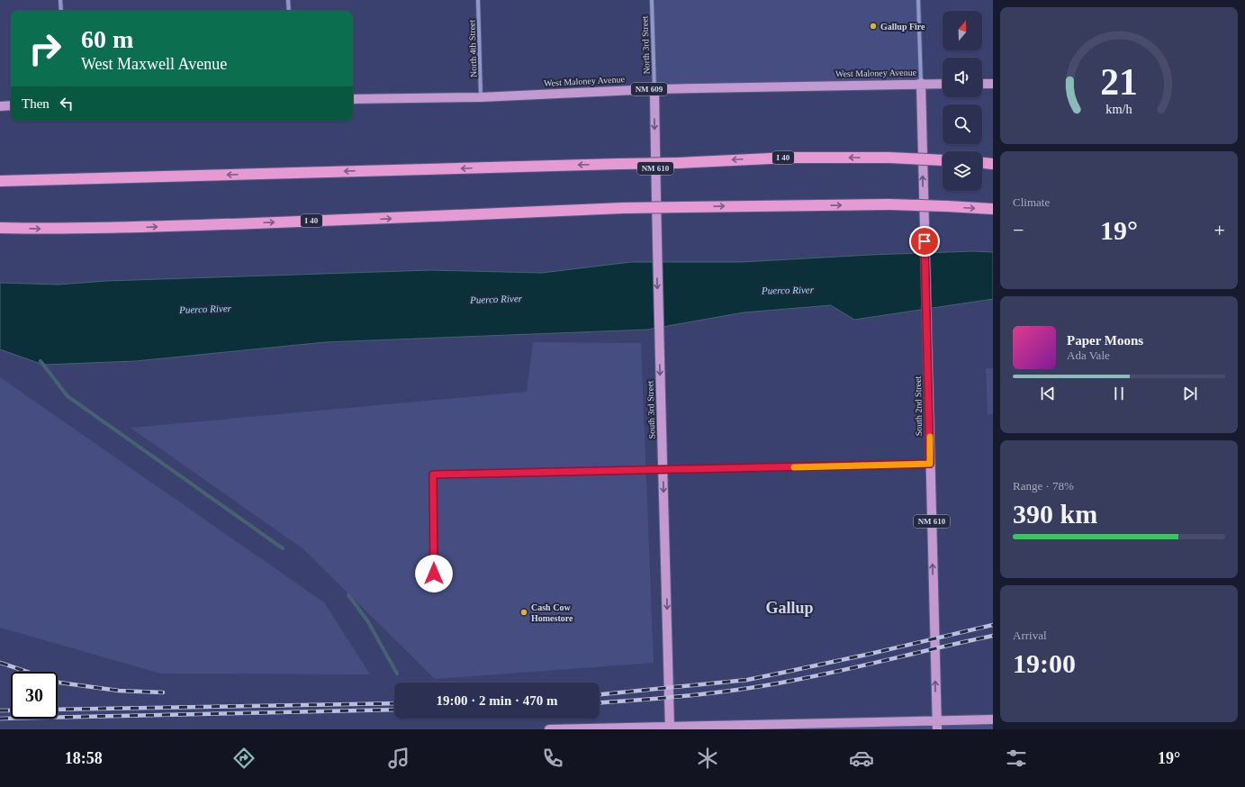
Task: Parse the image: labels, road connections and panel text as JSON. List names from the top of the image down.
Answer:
{
  "streets": {
    "highway": ["I 40"],
    "main road": [
      "West Maloney Avenue",
      "NM 609",
      "NM 610",
      "South 2nd Street",
      "South 3rd Street"
    ],
    "street": ["North 3rd Street", "North 4th Street"]
  },
  "crossings": [
    ["North 3rd Street", "West Maloney Avenue"],
    ["North 3rd Street", "South 3rd Street"],
    ["North 4th Street", "West Maloney Avenue"],
    ["West Maloney Avenue", "South 2nd Street"],
    ["West Maloney Avenue", "South 3rd Street"]
  ],
  "one_way": ["South 2nd Street", "South 3rd Street"],
  "districts": ["Gallup"],
  "water": ["Puerco River"],
  "places": ["Gallup Fire", "Cash Cow Homestore"],
  "north": "top",
  "page": {
    "turn": ["60 m", "West Maxwell Avenue"],
    "then": "Then",
    "tile": [
      "Climate",
      ["Range · 78%", "390 km"],
      ["Arrival", "19:00"]
    ],
    "heat": ["−", "19°", "+"],
    "song": ["Paper Moons", "Ada Vale"],
    "limit": "30",
    "trip": "19:00 · 2 min · 470 m",
    "tabs": ["18:58", "19°"],
    "gauge": ["21", "km/h"]
  }
}
